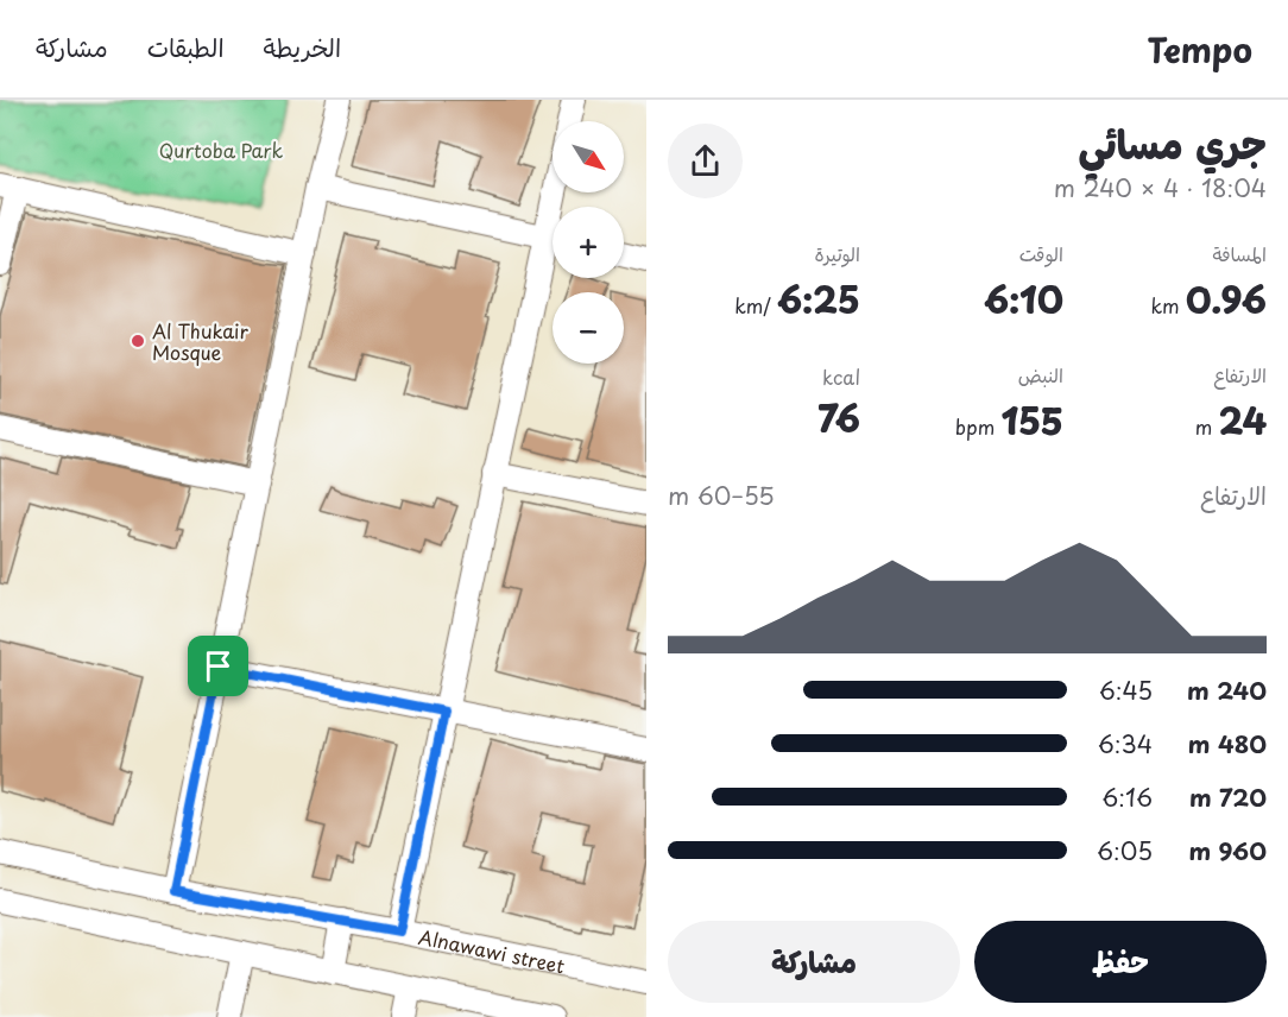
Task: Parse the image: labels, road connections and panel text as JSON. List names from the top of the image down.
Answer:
{
  "streets": {
    "street": ["Alnawawi street"]
  },
  "parks": ["Qurtoba Park"],
  "places": ["Al Thukair Mosque"],
  "north": "bottom right",
  "page": {
    "header": "Tempo",
    "nav": ["الخريطة", "الطبقات", "مشاركة"],
    "heading": ["جري مسائي", "18:04 · 4 × 240 m"],
    "map_buttons": ["+", "−"],
    "stats": [
      ["المسافة", "0.96 km"],
      ["الوقت", "6:10"],
      ["الوتيرة", "6:25 /km"],
      ["الارتفاع", "24 m"],
      ["النبض", "155 bpm"],
      ["kcal", "76"]
    ],
    "chart": ["الارتفاع", "55–60 m"],
    "list": [
      {
        "name": "240 m",
        "note": "6:45"
      },
      {
        "name": "480 m",
        "note": "6:34"
      },
      {
        "name": "720 m",
        "note": "6:16"
      },
      {
        "name": "960 m",
        "note": "6:05"
      }
    ],
    "buttons": ["حفظ", "مشاركة"]
  }
}
